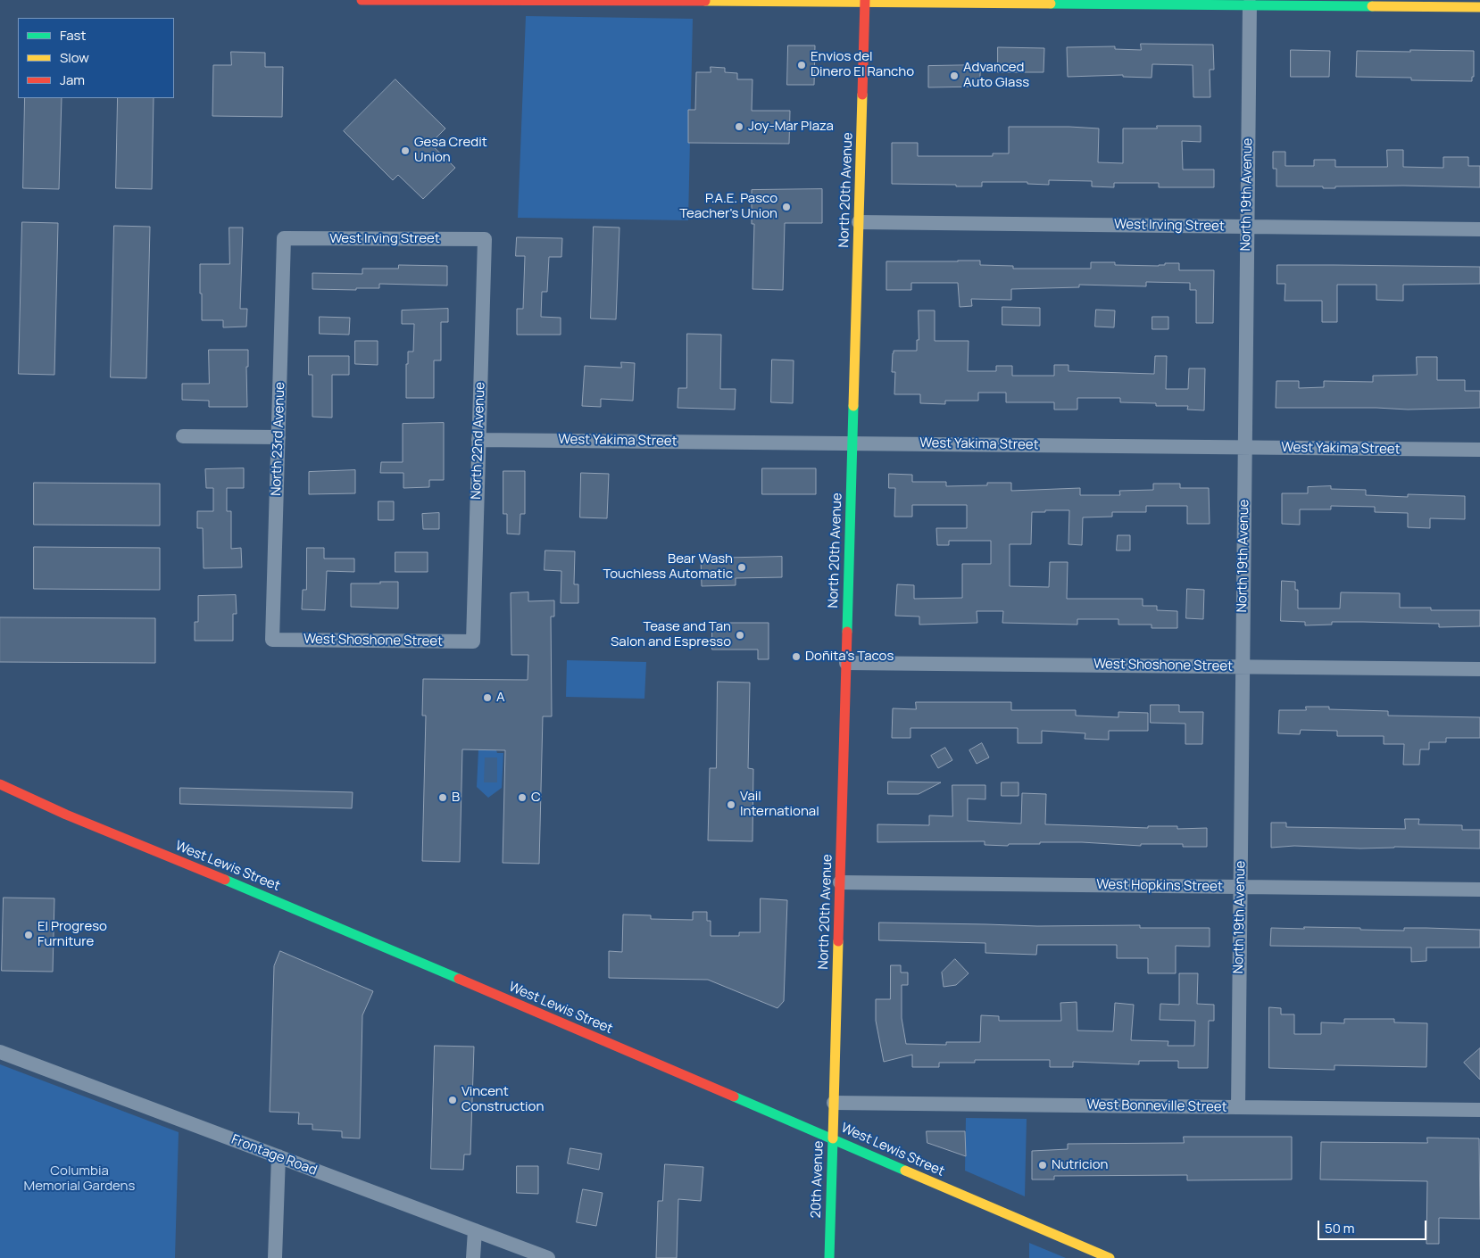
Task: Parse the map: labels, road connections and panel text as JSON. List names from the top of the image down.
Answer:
{
  "streets": {
    "main road": ["North 20th Avenue", "West Lewis Street", "20th Avenue"],
    "street": [
      "North 19th Avenue",
      "West Irving Street",
      "North 23rd Avenue",
      "North 22nd Avenue",
      "West Yakima Street",
      "West Shoshone Street",
      "West Hopkins Street",
      "West Bonneville Street",
      "Frontage Road"
    ]
  },
  "crossings": [
    ["North 20th Avenue", "West Irving Street"],
    ["North 20th Avenue", "West Yakima Street"],
    ["North 20th Avenue", "West Shoshone Street"],
    ["North 20th Avenue", "West Hopkins Street"],
    ["North 20th Avenue", "West Bonneville Street"],
    ["North 20th Avenue", "20th Avenue"],
    ["North 19th Avenue", "West Irving Street"],
    ["North 19th Avenue", "West Yakima Street"],
    ["North 19th Avenue", "West Shoshone Street"],
    ["North 19th Avenue", "West Hopkins Street"],
    ["North 19th Avenue", "West Bonneville Street"],
    ["West Irving Street", "North 23rd Avenue"],
    ["West Irving Street", "North 22nd Avenue"],
    ["North 23rd Avenue", "West Shoshone Street"],
    ["North 22nd Avenue", "West Yakima Street"],
    ["North 22nd Avenue", "West Shoshone Street"],
    ["West Lewis Street", "20th Avenue"],
    ["West Bonneville Street", "20th Avenue"]
  ],
  "parks": ["Columbia Memorial Gardens"],
  "places": [
    "Envios del Dinero El Rancho",
    "Advanced Auto Glass",
    "Joy-Mar Plaza",
    "Gesa Credit Union",
    "P.A.E. Pasco Teacher's Union",
    "Bear Wash Touchless Automatic",
    "Tease and Tan Salon and Espresso",
    "Doñita's Tacos",
    "A",
    "B",
    "C",
    "Vail International",
    "El Progreso Furniture",
    "Vincent Construction",
    "Nutricion"
  ],
  "legend": ["Fast", "Slow", "Jam"],
  "scale_bar": "50 m"
}
